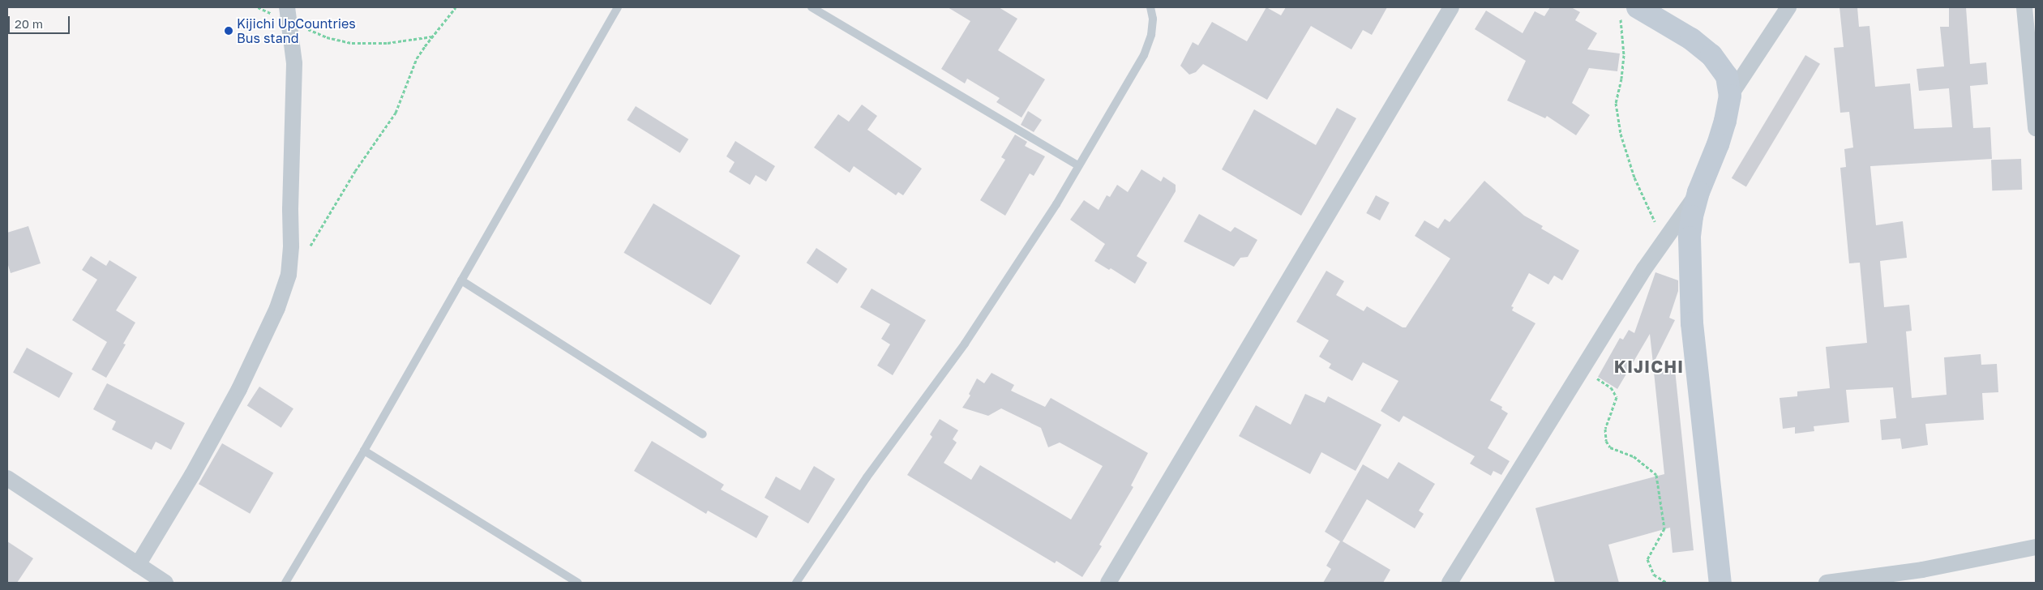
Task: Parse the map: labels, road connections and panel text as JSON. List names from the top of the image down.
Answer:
{
  "districts": ["KIJICHI"],
  "places": ["Kijichi UpCountries Bus stand"],
  "scale_bar": "20 m"
}
